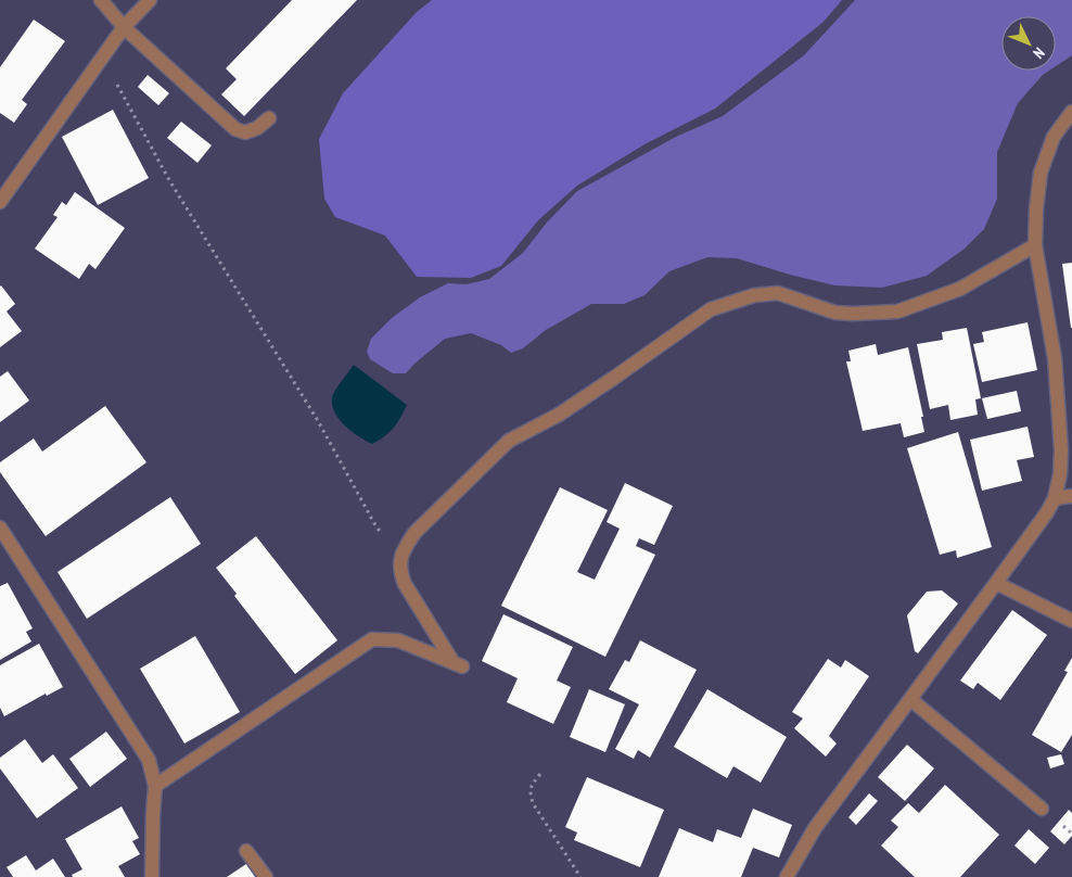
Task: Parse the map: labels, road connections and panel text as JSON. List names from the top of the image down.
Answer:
{
  "north": "bottom right"
}
